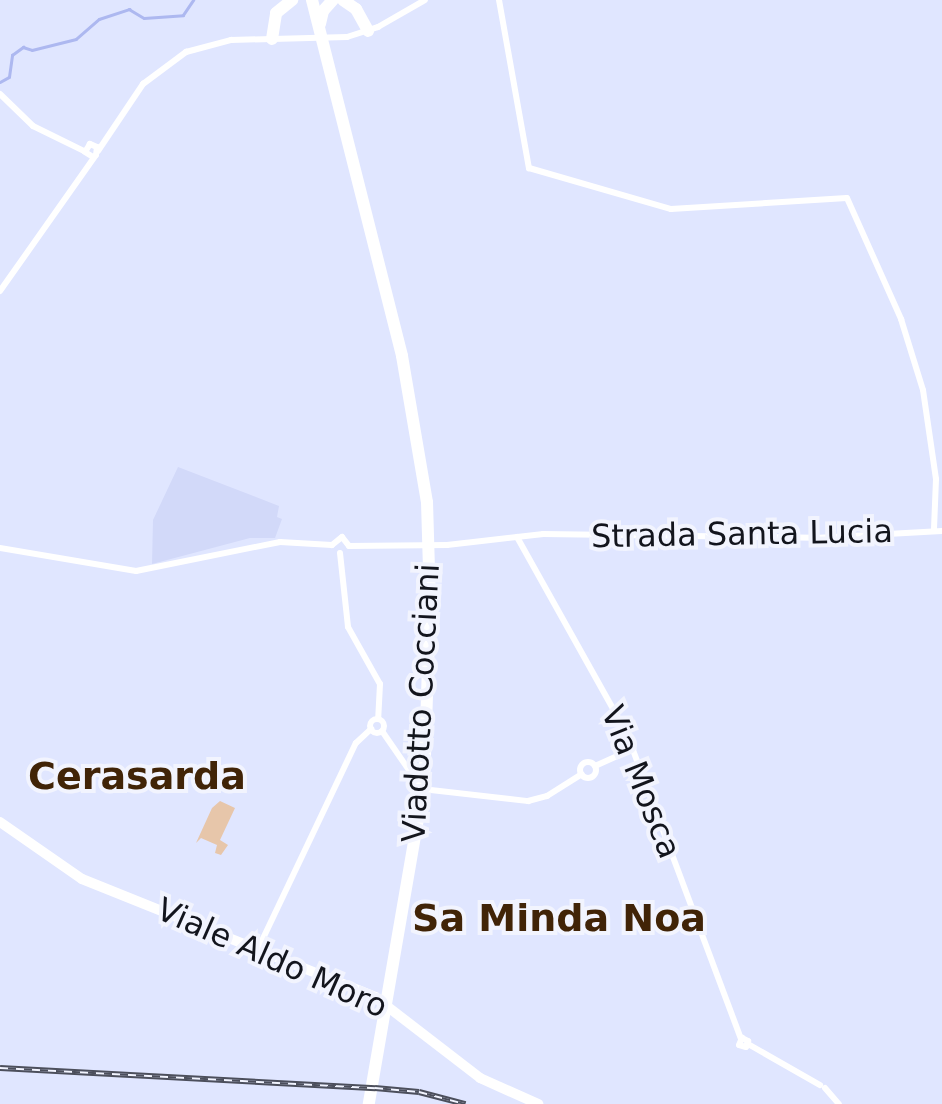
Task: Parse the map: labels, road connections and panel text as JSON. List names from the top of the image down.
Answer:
{
  "streets": {
    "highway": ["Viadotto Cocciani"],
    "main road": ["Viale Aldo Moro"],
    "street": ["Strada Santa Lucia", "Via Mosca"]
  },
  "crossings": [
    ["Strada Santa Lucia", "Via Mosca"]
  ],
  "districts": ["Cerasarda", "Sa Minda Noa"]
}
